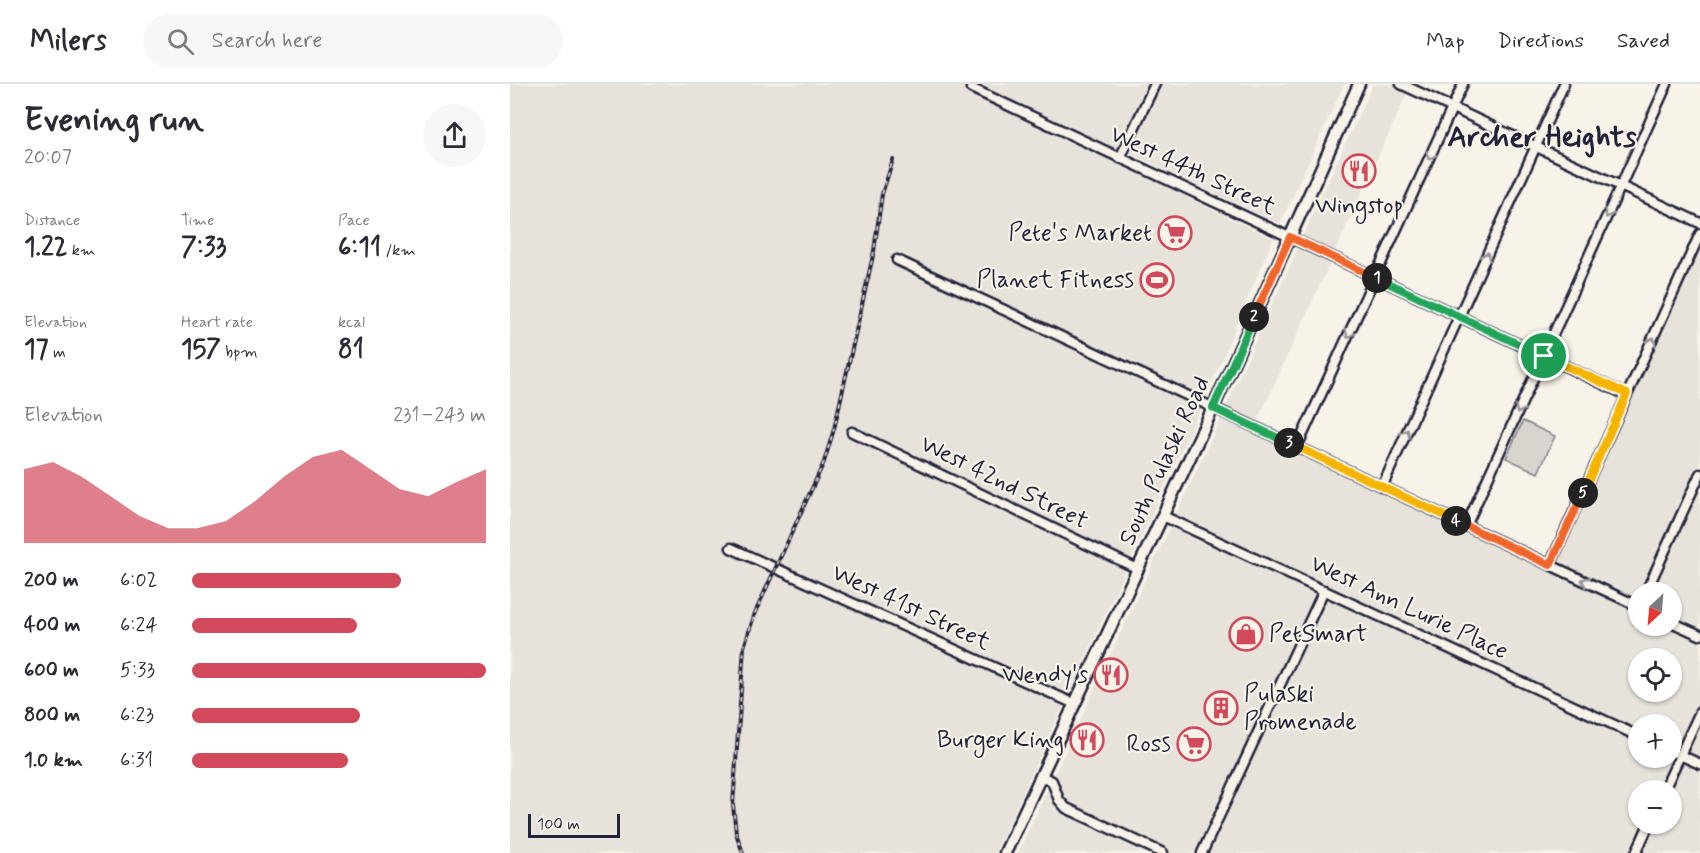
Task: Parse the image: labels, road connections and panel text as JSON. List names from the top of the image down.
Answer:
{
  "streets": {
    "main road": ["South Pulaski Road"],
    "street": [
      "West 44th Street",
      "West 42nd Street",
      "West 41st Street",
      "West Ann Lurie Place"
    ]
  },
  "crossings": [
    ["West 44th Street", "South Pulaski Road"],
    ["South Pulaski Road", "West 42nd Street"],
    ["South Pulaski Road", "West 41st Street"],
    ["South Pulaski Road", "West Ann Lurie Place"]
  ],
  "districts": ["Archer Heights"],
  "places": {
    "restaurant": ["Wingstop", "Wendy's", "Burger King"],
    "supermarket": ["Pete's Market", "Ross"],
    "sports": ["Planet Fitness"],
    "shop": ["PetSmart"],
    "building": ["Pulaski Promenade"]
  },
  "scale_bar": "100 m",
  "north": "bottom left",
  "page": {
    "header": "Milers",
    "search": "Search here",
    "nav": ["Map", "Directions", "Saved"],
    "heading": ["Evening run", "20:07"],
    "stats": [
      ["Distance", "1.22 km"],
      ["Time", "7:33"],
      ["Pace", "6:11 /km"],
      ["Elevation", "17 m"],
      ["Heart rate", "157 bpm"],
      ["kcal", "81"]
    ],
    "pins": [
      "1",
      "2",
      "3",
      "5",
      "4"
    ],
    "chart": ["Elevation", "231–243 m"],
    "list": [
      {
        "name": "200 m",
        "note": "6:02"
      },
      {
        "name": "400 m",
        "note": "6:24"
      },
      {
        "name": "600 m",
        "note": "5:33"
      },
      {
        "name": "800 m",
        "note": "6:23"
      },
      {
        "name": "1.0 km",
        "note": "6:31"
      }
    ],
    "map_buttons": ["+", "−"],
    "scale": "100 m"
  }
}
